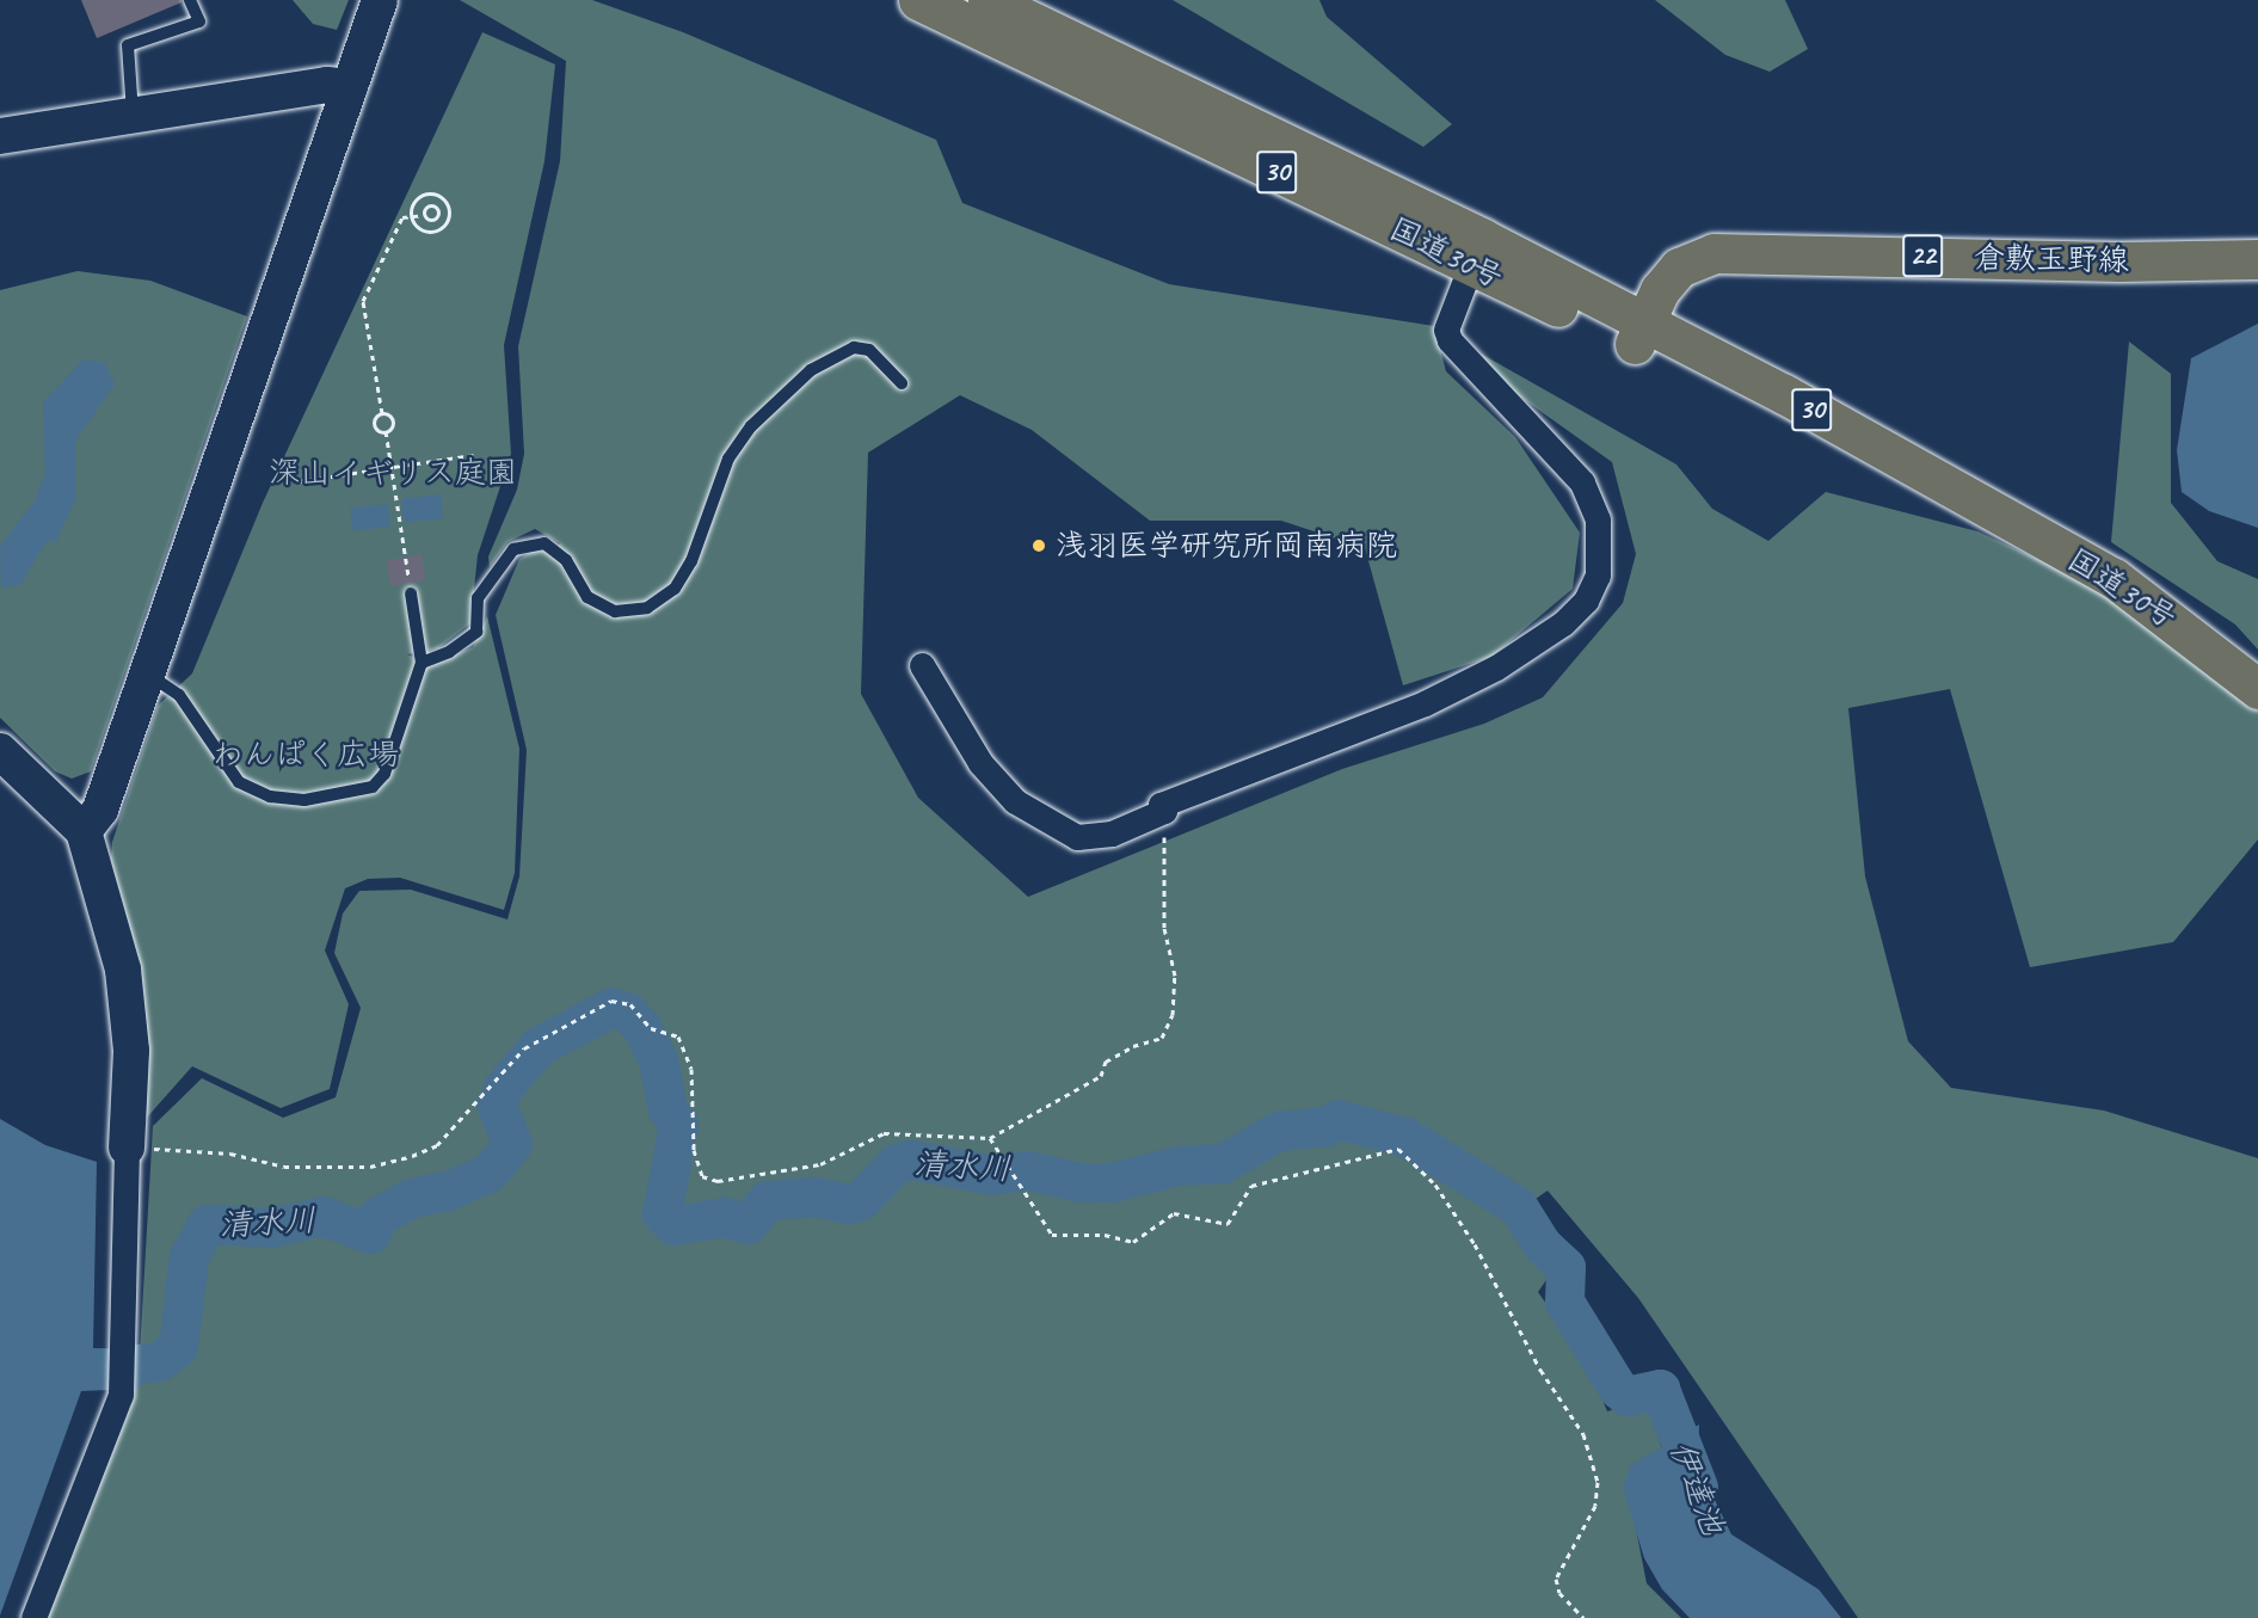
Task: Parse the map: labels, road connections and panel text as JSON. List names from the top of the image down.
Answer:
{
  "streets": {
    "main road": [
      "30",
      "国道30号",
      "22",
      "倉敷玉野線"
    ]
  },
  "crossings": [
    ["国道30号", "倉敷玉野線"]
  ],
  "water": ["清水川", "伊達池"],
  "parks": ["深山イギリス庭園", "わんぱく広場"],
  "places": ["浅羽医学研究所岡南病院"]
}
